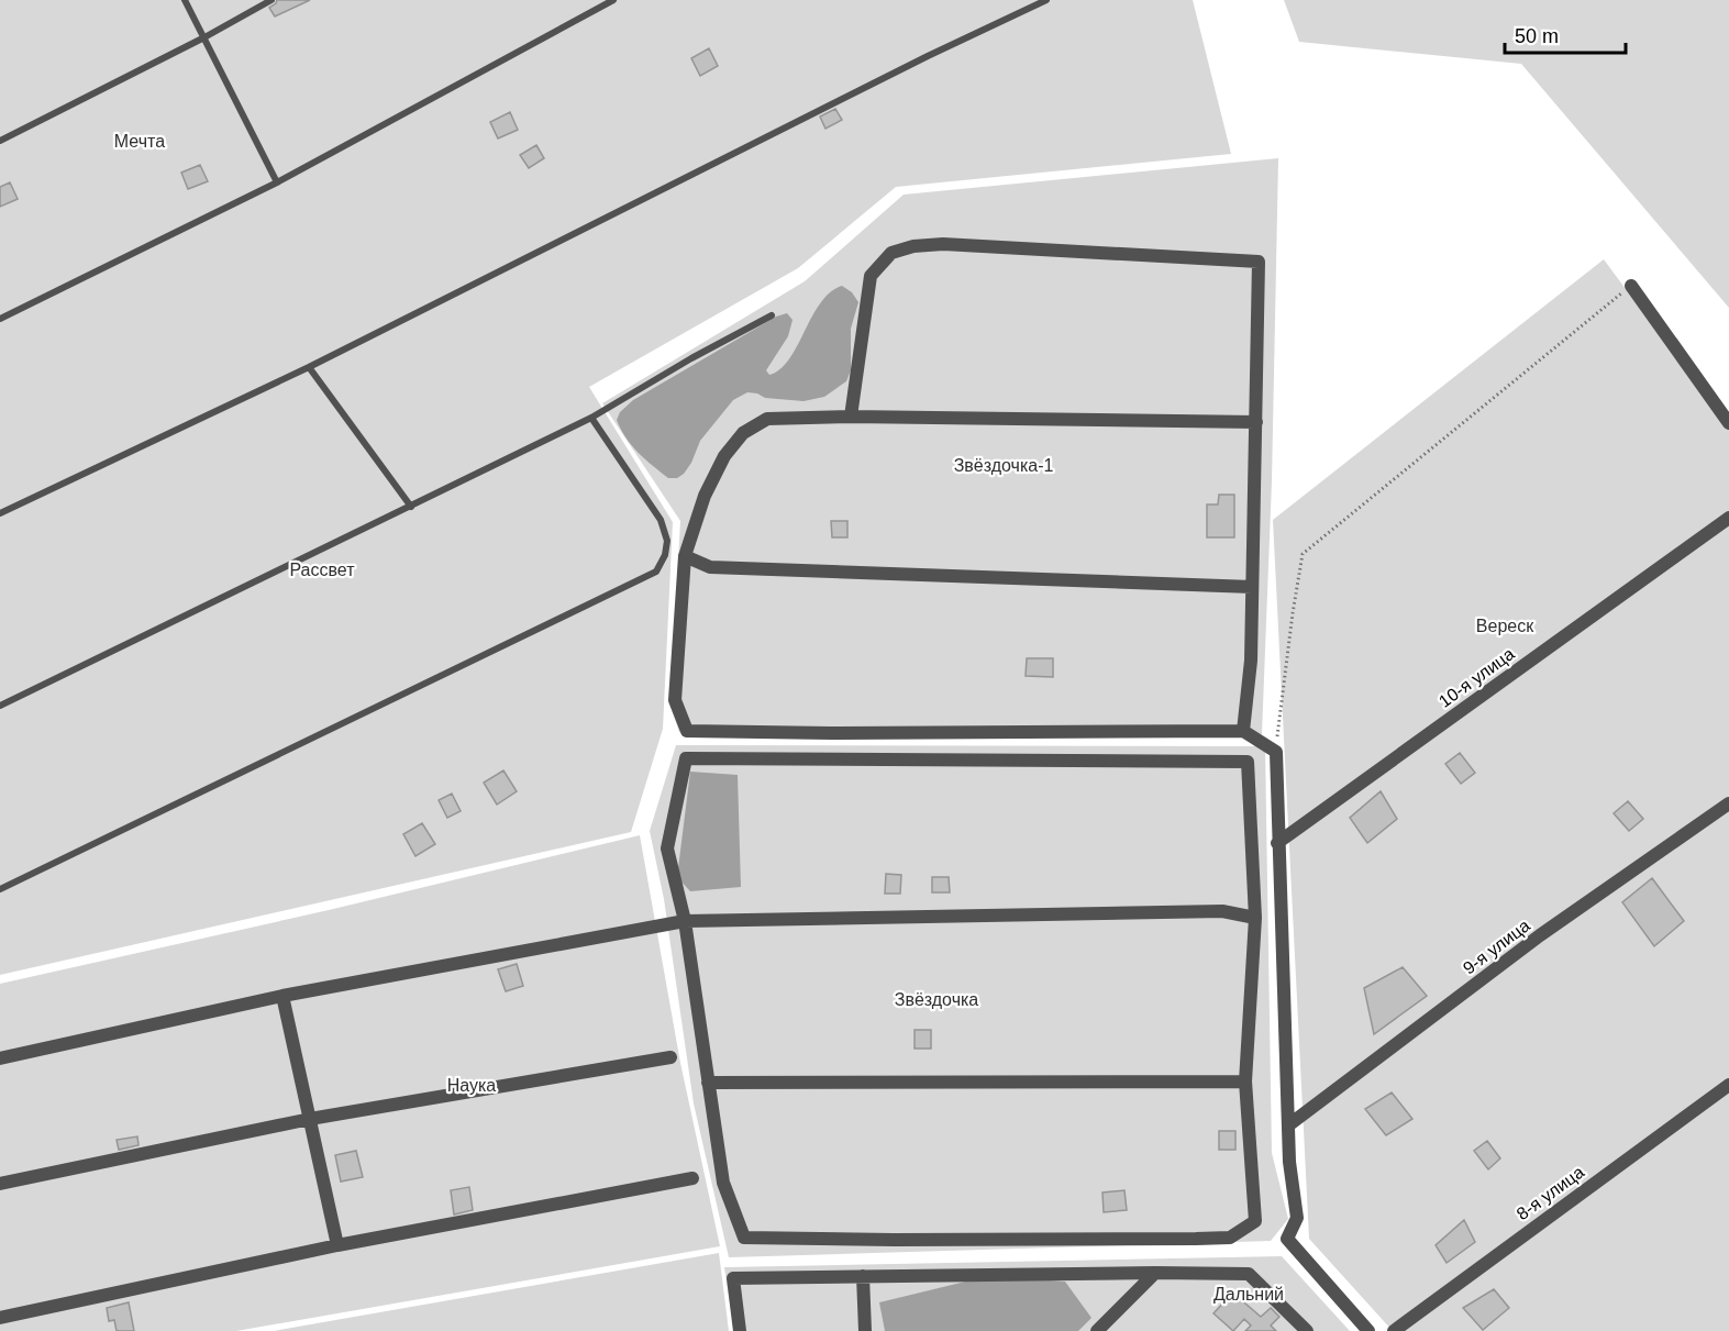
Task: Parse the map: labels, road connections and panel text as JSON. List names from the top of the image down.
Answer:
{
  "streets": {
    "street": ["10-я улица", "9-я улица", "8-я улица"]
  },
  "parks": [
    "Мечта",
    "Звёздочка-1",
    "Рассвет",
    "Вереск",
    "Звёздочка",
    "Наука",
    "Дальний"
  ],
  "scale_bar": "50 m"
}
